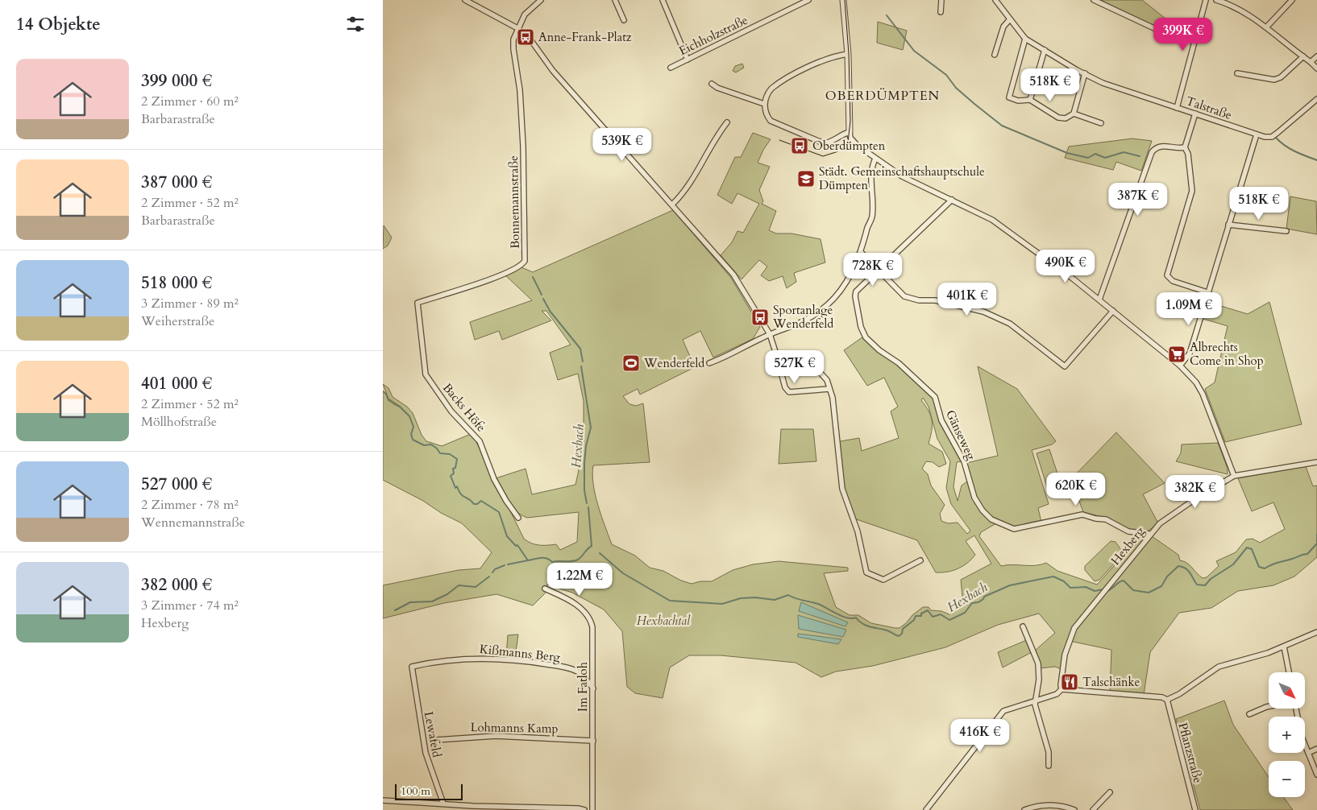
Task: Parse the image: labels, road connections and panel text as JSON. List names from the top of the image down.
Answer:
{
  "streets": {
    "street": [
      "Eichholzstraße",
      "Talstraße",
      "Bonnemannstraße",
      "Backs Höfe",
      "Gänseweg",
      "Hexberg",
      "Kißmanns Berg",
      "Im Fatloh",
      "Lohmanns Kamp",
      "Lewafeld",
      "Pflanzstraße"
    ]
  },
  "crossings": [
    ["Bonnemannstraße", "Backs Höfe"],
    ["Gänseweg", "Hexberg"],
    ["Kißmanns Berg", "Im Fatloh"],
    ["Kißmanns Berg", "Lewafeld"],
    ["Im Fatloh", "Lohmanns Kamp"]
  ],
  "districts": ["OBERDÜMPTEN"],
  "water": ["Hexbach"],
  "parks": ["Hexbachtal"],
  "places": {
    "bus stop": ["Anne-Frank-Platz", "Oberdümpten", "Sportanlage Wenderfeld"],
    "school or university": ["Städt. Gemeinschaftshauptschule Dümpten"],
    "supermarket": ["Albrechts Come in Shop"],
    "sports": ["Wenderfeld"],
    "restaurant": ["Talschänke"]
  },
  "scale_bar": "100 m",
  "north": "bottom right",
  "page": {
    "heading": "14 Objekte",
    "price": [
      "399K €",
      "518K €",
      "539K €",
      "387K €",
      "518K €",
      "490K €",
      "728K €",
      "401K €",
      "1.09M €",
      "527K €",
      "620K €",
      "382K €",
      "1.22M €",
      "416K €"
    ],
    "list": [
      {
        "name": "399 000 €",
        "note": "2 Zimmer · 60 m² · Barbarastraße"
      },
      {
        "name": "387 000 €",
        "note": "2 Zimmer · 52 m² · Barbarastraße"
      },
      {
        "name": "518 000 €",
        "note": "3 Zimmer · 89 m² · Weiherstraße"
      },
      {
        "name": "401 000 €",
        "note": "2 Zimmer · 52 m² · Möllhofstraße"
      },
      {
        "name": "527 000 €",
        "note": "2 Zimmer · 78 m² · Wennemannstraße"
      },
      {
        "name": "382 000 €",
        "note": "3 Zimmer · 74 m² · Hexberg"
      }
    ],
    "map_buttons": ["+", "−"],
    "scale": "100 m"
  }
}
